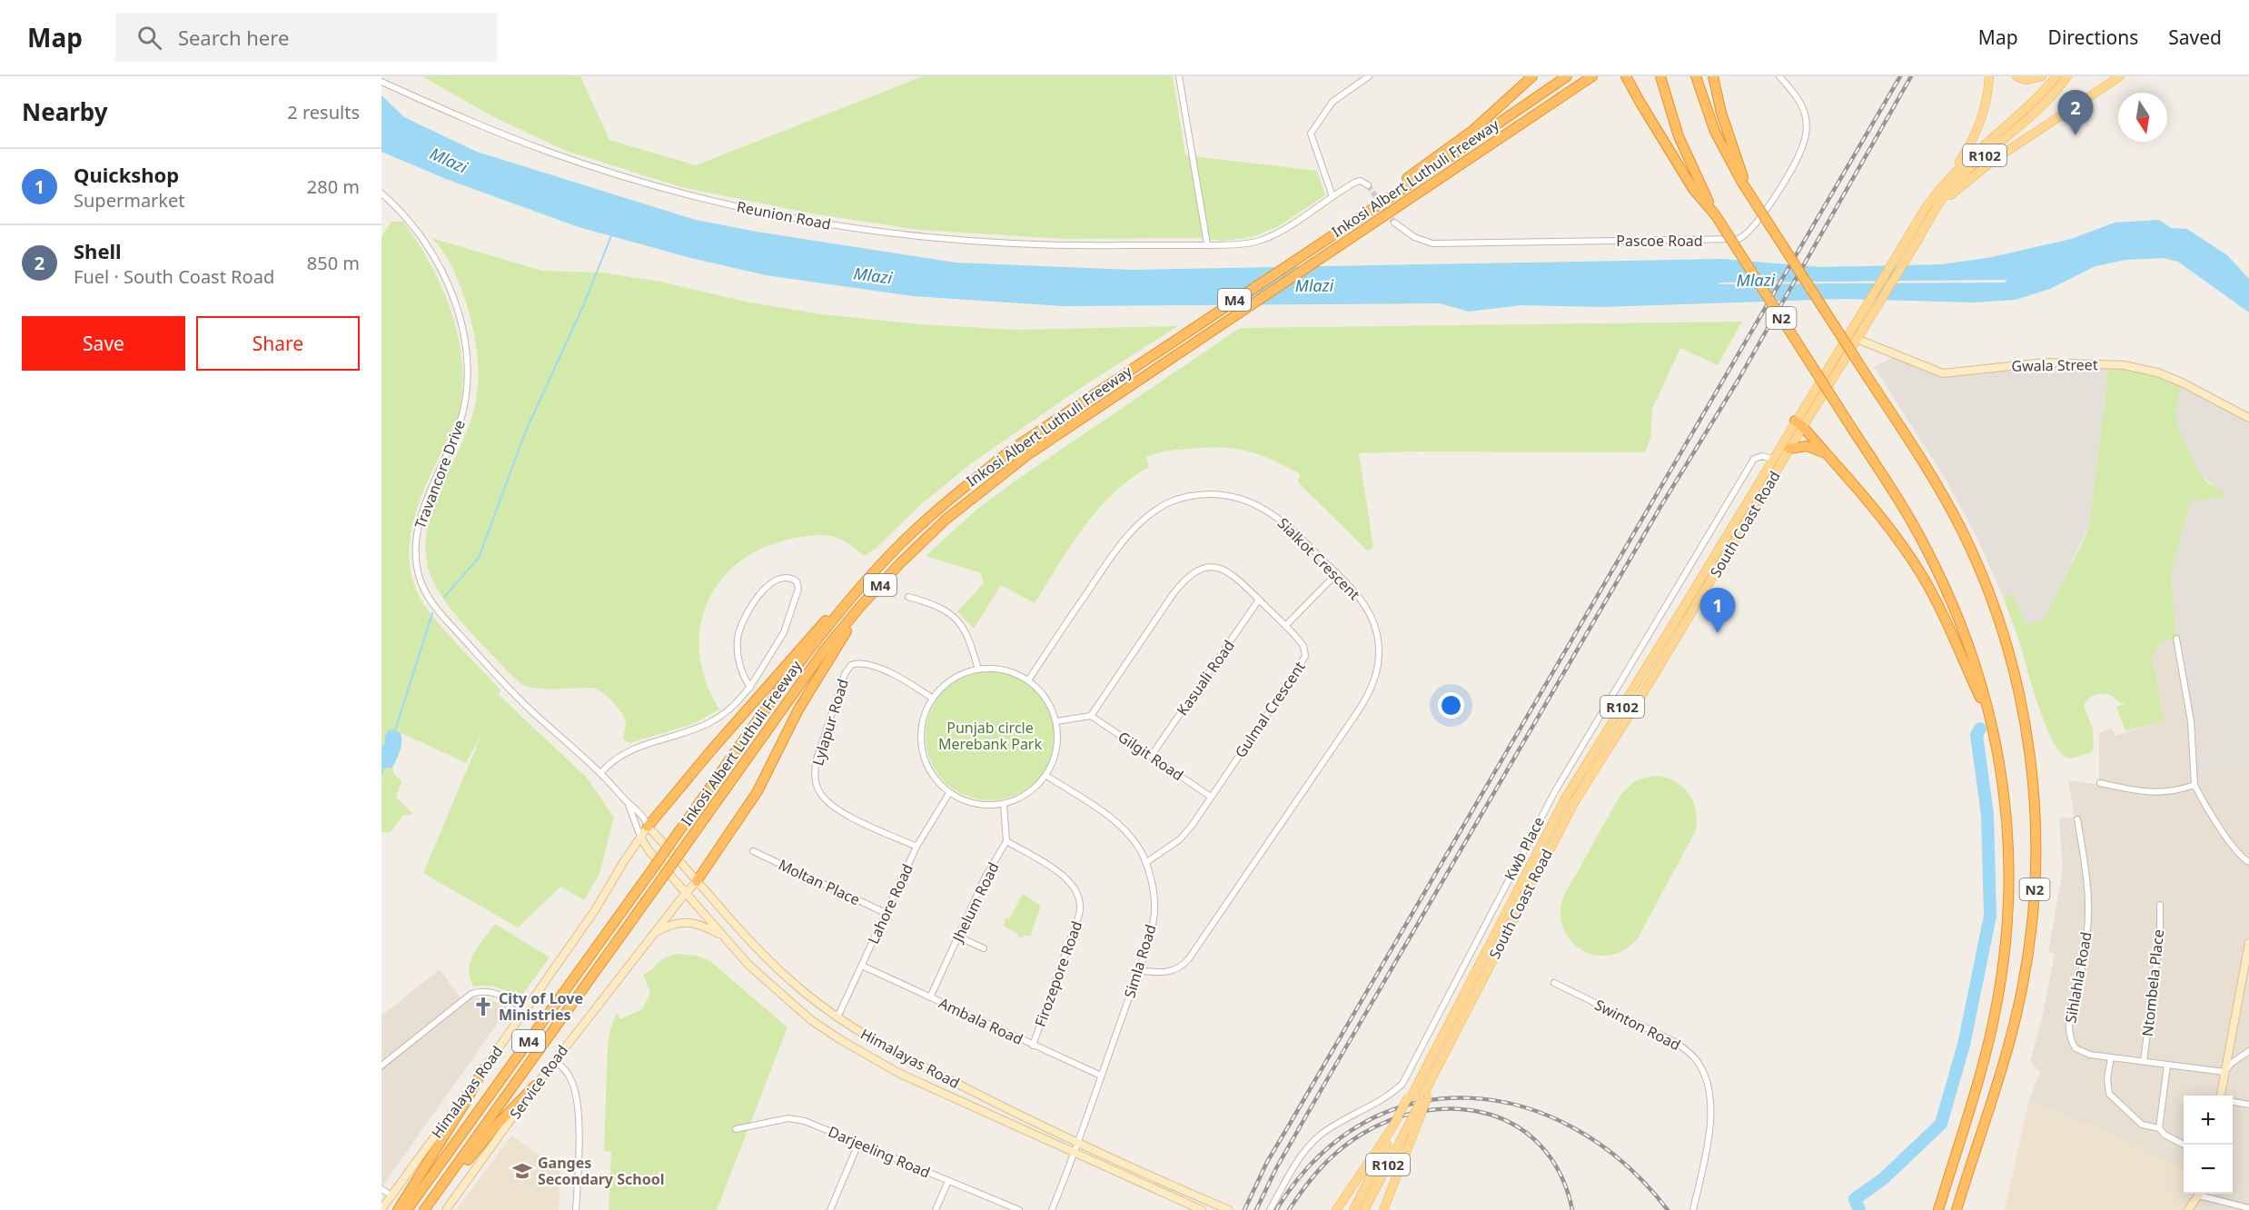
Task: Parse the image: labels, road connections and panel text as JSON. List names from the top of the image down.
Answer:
{
  "streets": {
    "highway": ["Inkosi Albert Luthuli Freeway", "M4", "N2"],
    "main road": ["R102", "South Coast Road"],
    "street": [
      "Reunion Road",
      "Pascoe Road",
      "Gwala Street",
      "Travancore Drive",
      "Sialkot Crescent",
      "Kasuali Road",
      "Gulmal Crescent",
      "Lylapur Road",
      "Gilgit Road",
      "Kwb Place",
      "Moltan Place",
      "Jhelum Road",
      "Lahore Road",
      "Simla Road",
      "Firozepore Road",
      "Sihlahla Road",
      "Ntombela Place",
      "Ambala Road",
      "Swinton Road",
      "Himalayas Road",
      "Service Road",
      "Darjeeling Road"
    ]
  },
  "crossings": [
    ["R102", "South Coast Road"],
    ["Gwala Street", "South Coast Road"],
    ["Travancore Drive", "Himalayas Road"],
    ["South Coast Road", "Kwb Place"],
    ["Sialkot Crescent", "Lylapur Road"],
    ["Sialkot Crescent", "Lahore Road"],
    ["Sialkot Crescent", "Simla Road"],
    ["Kasuali Road", "Gulmal Crescent"],
    ["Kasuali Road", "Gilgit Road"],
    ["Gulmal Crescent", "Gilgit Road"],
    ["Gulmal Crescent", "Simla Road"],
    ["Lylapur Road", "Lahore Road"],
    ["Lylapur Road", "Simla Road"],
    ["Moltan Place", "Lahore Road"],
    ["Jhelum Road", "Firozepore Road"],
    ["Jhelum Road", "Ambala Road"],
    ["Lahore Road", "Simla Road"],
    ["Lahore Road", "Ambala Road"],
    ["Lahore Road", "Himalayas Road"],
    ["Simla Road", "Ambala Road"],
    ["Simla Road", "Himalayas Road"],
    ["Firozepore Road", "Ambala Road"],
    ["Sihlahla Road", "Ntombela Place"],
    ["Himalayas Road", "Service Road"]
  ],
  "water": ["Mlazi"],
  "parks": ["Punjab circle Merebank Park"],
  "places": {
    "church": ["City of Love Ministries"],
    "school or university": ["Ganges Secondary School"]
  },
  "north": "bottom",
  "page": {
    "header": "Map",
    "search": "Search here",
    "nav": ["Map", "Directions", "Saved"],
    "heading": ["Nearby", "2 results"],
    "pins": ["2", "1"],
    "list": [
      {
        "mark": "1",
        "name": "Quickshop",
        "note": "Supermarket",
        "value": "280 m"
      },
      {
        "mark": "2",
        "name": "Shell",
        "note": "Fuel · South Coast Road",
        "value": "850 m"
      }
    ],
    "buttons": ["Save", "Share"],
    "map_buttons": ["+", "−"]
  }
}
